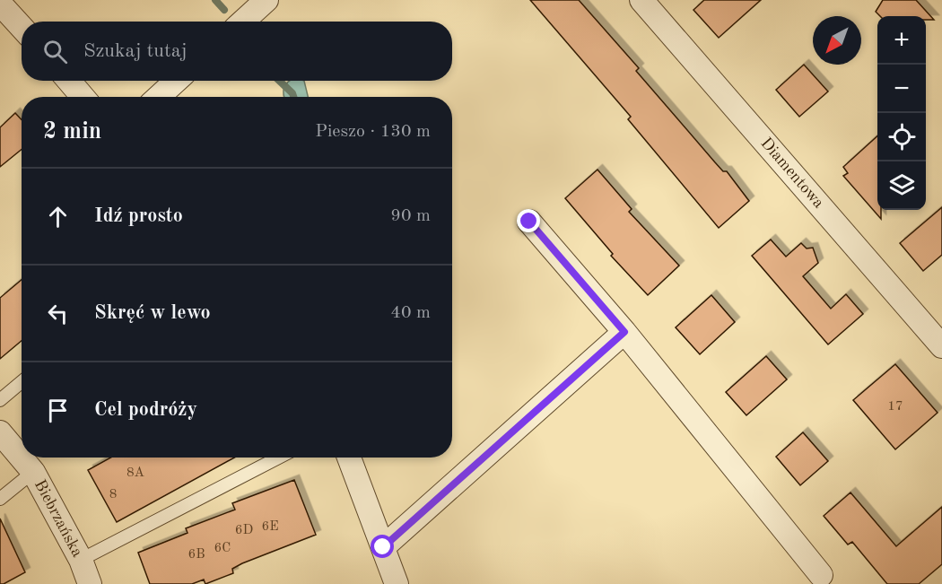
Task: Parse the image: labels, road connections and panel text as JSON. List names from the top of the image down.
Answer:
{
  "streets": {
    "street": ["Diamentowa", "Biebrzańska"]
  },
  "house_numbers": [
    "17",
    "8A",
    "8",
    "6E",
    "6D",
    "6C",
    "6B"
  ],
  "north": "bottom left",
  "page": {
    "map_buttons": ["+", "−"],
    "search": "Szukaj tutaj",
    "heading": ["2 min", "Pieszo · 130 m"],
    "list": [
      ["Idź prosto", "90 m"],
      ["Skręć w lewo", "40 m"],
      "Cel podróży"
    ]
  }
}
